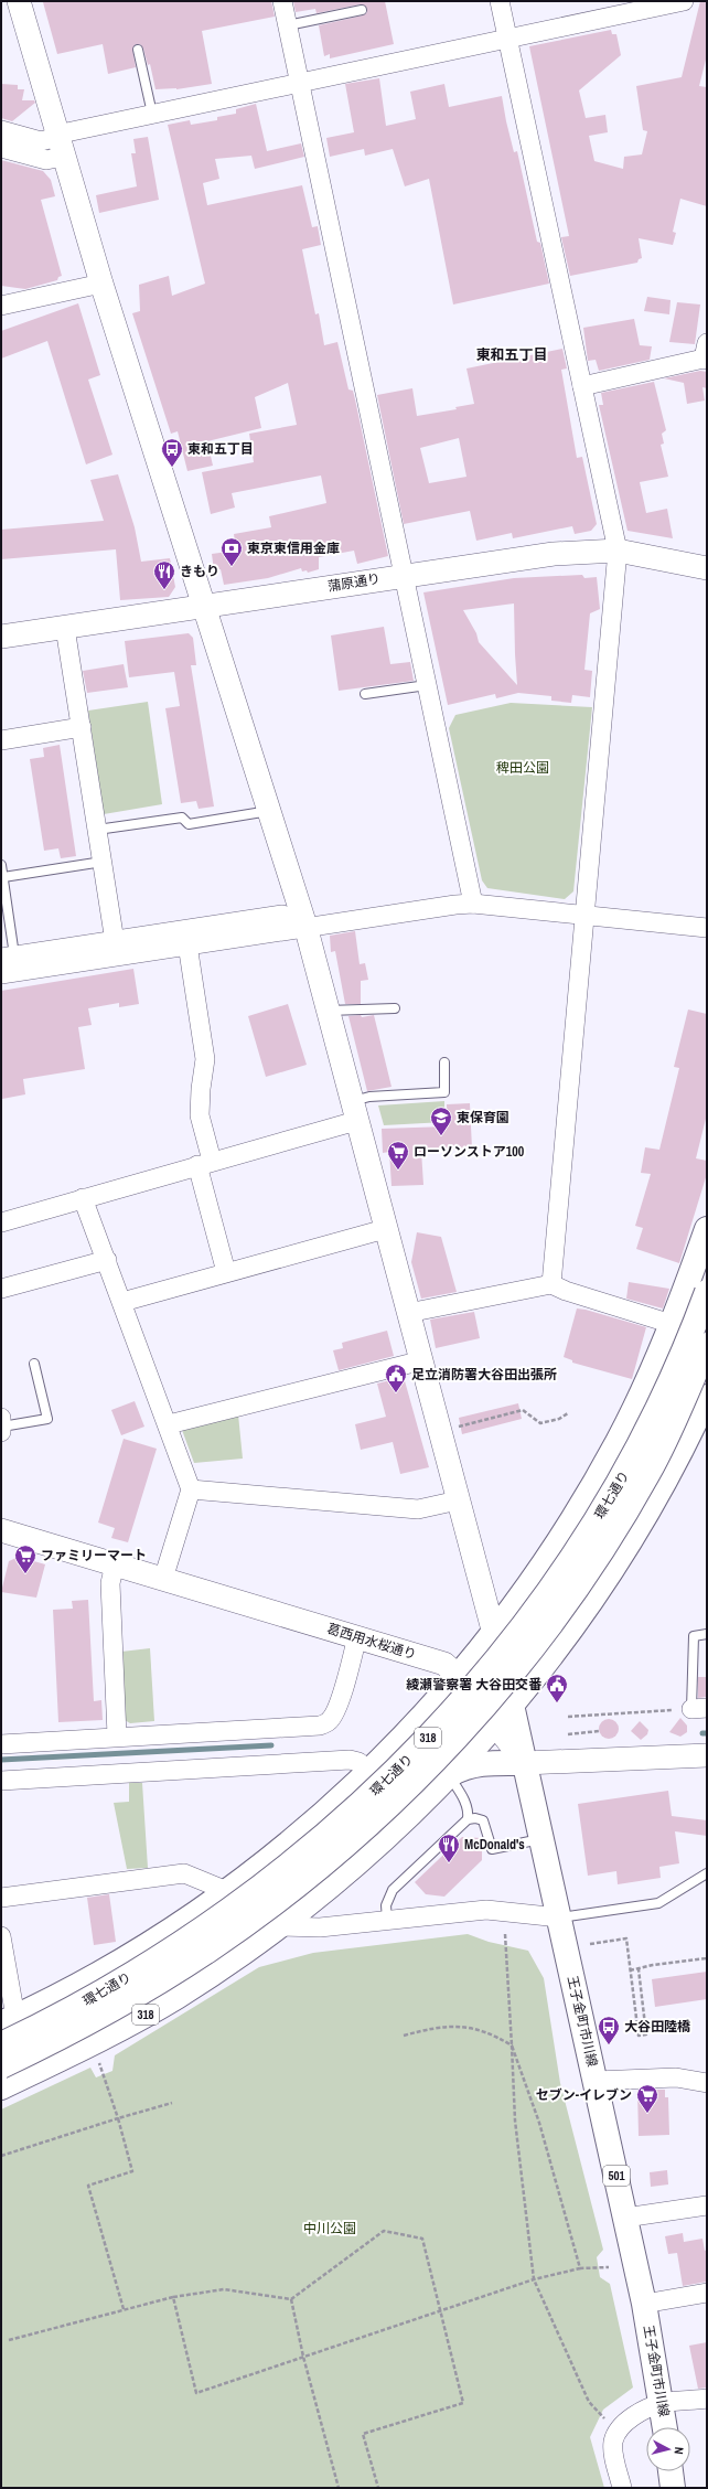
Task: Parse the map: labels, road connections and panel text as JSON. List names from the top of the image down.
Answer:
{
  "streets": {
    "main road": [
      "環七通り",
      "318",
      "王子金町市川線",
      "501"
    ],
    "street": ["蒲原通り", "葛西用水桜通り"]
  },
  "crossings": [
    ["葛西用水桜通り", "318"],
    ["葛西用水桜通り", "王子金町市川線"],
    ["318", "王子金町市川線"]
  ],
  "districts": ["東和五丁目"],
  "parks": ["稗田公園", "中川公園"],
  "places": {
    "bus stop": ["東和五丁目", "大谷田陸橋"],
    "bank": ["東京東信用金庫"],
    "restaurant": ["きもり", "McDonald's"],
    "school or university": ["東保育園"],
    "supermarket": ["ローソンストア100", "ファミリーマート", "セブン-イレブン"],
    "public building": ["足立消防署大谷田出張所", "綾瀬警察署 大谷田交番"]
  },
  "north": "right"
}
